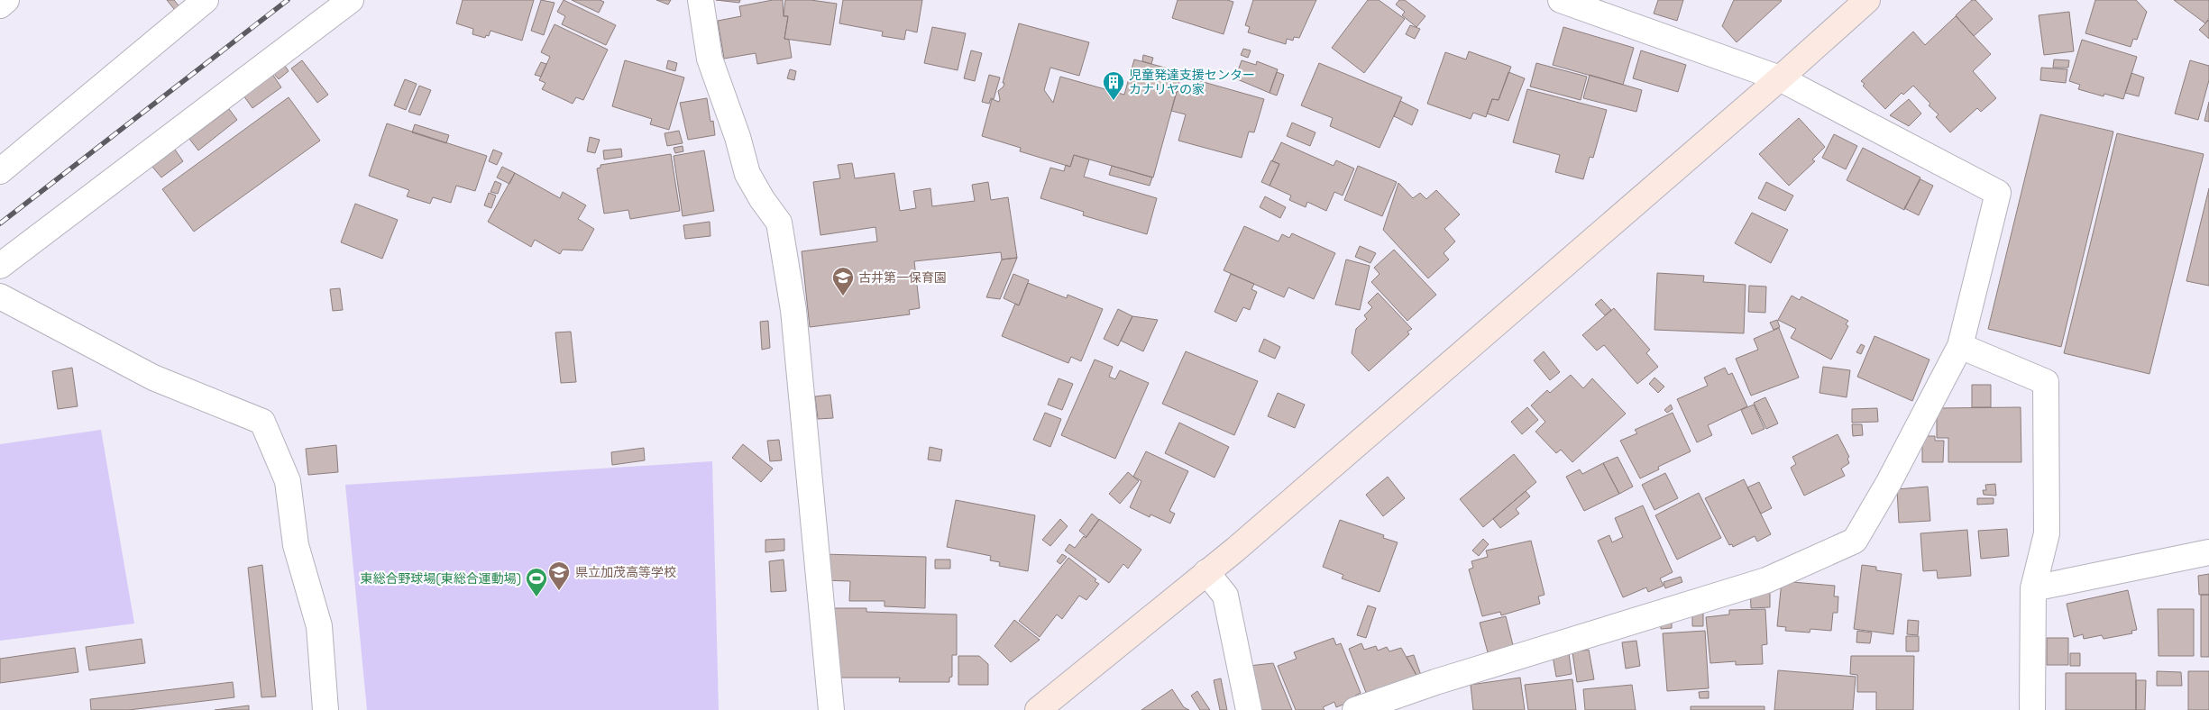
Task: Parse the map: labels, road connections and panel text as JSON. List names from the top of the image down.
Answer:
{
  "places": {
    "building": ["児童発達支援センター カナリヤの家"],
    "school or university": ["古井第一保育園", "県立加茂高等学校"],
    "sports": ["東総合野球場(東総合運動場)"]
  }
}
